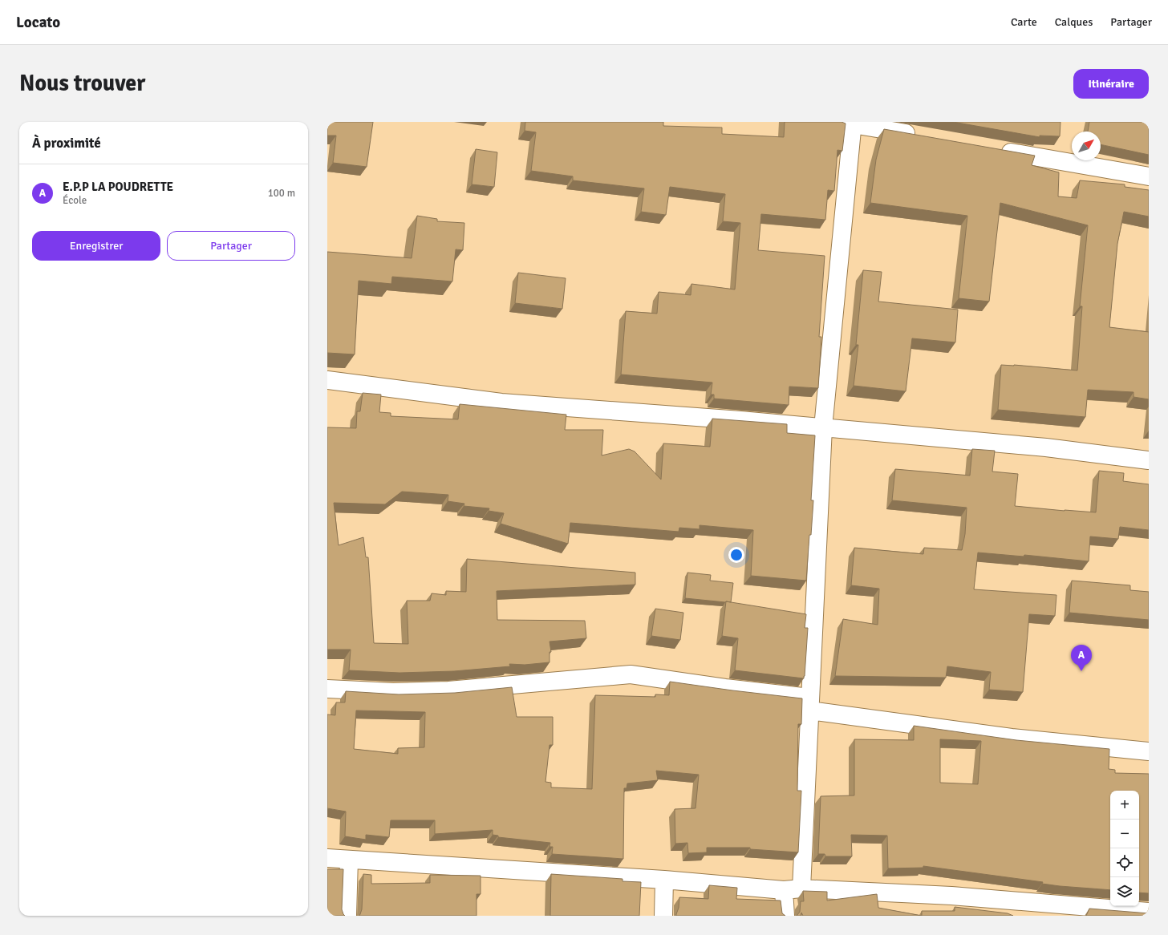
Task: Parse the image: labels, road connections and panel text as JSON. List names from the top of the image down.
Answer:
{
  "north": "top right",
  "page": {
    "header": "Locato",
    "nav": ["Carte", "Calques", "Partager"],
    "buttons": [
      "Itinéraire",
      ["Enregistrer", "Partager"]
    ],
    "title": "Nous trouver",
    "heading": "À proximité",
    "list": [
      {
        "mark": "A",
        "name": "E.P.P LA POUDRETTE",
        "note": "École",
        "value": "100 m"
      }
    ],
    "pins": "A",
    "map_buttons": ["+", "−"]
  }
}
